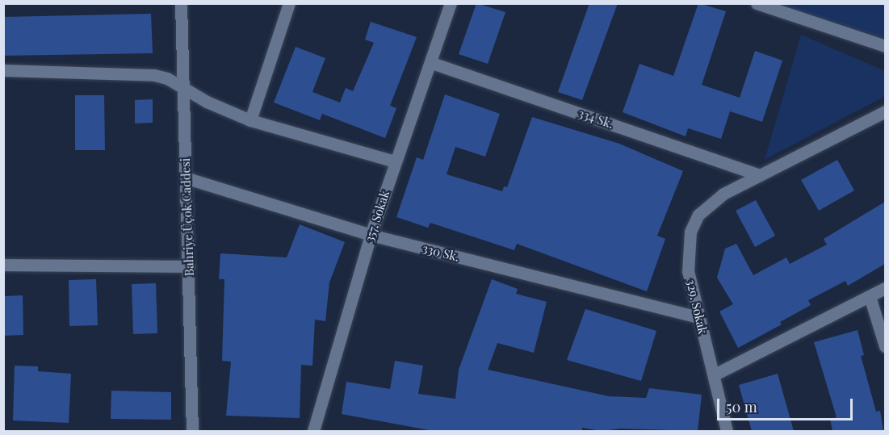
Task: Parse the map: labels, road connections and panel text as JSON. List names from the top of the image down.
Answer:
{
  "streets": {
    "street": [
      "334 Sk.",
      "357. Sokak",
      "Bahriye Üçok Caddesi",
      "330 Sk.",
      "329. Sokak"
    ]
  },
  "crossings": [
    ["334 Sk.", "357. Sokak"],
    ["334 Sk.", "329. Sokak"],
    ["357. Sokak", "330 Sk."],
    ["Bahriye Üçok Caddesi", "330 Sk."],
    ["330 Sk.", "329. Sokak"]
  ],
  "scale_bar": "50 m"
}
